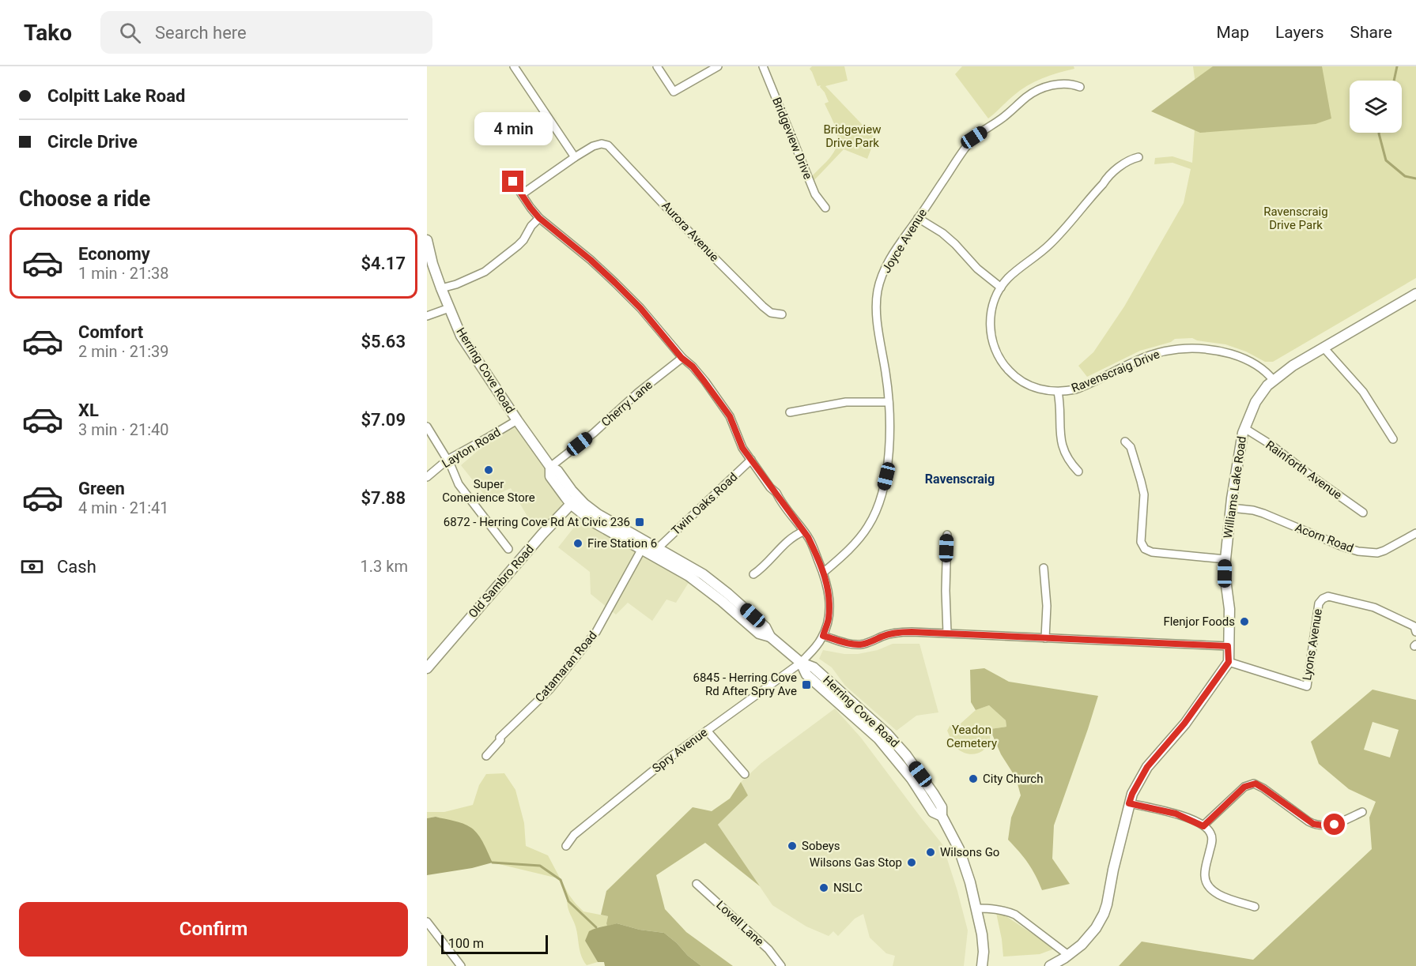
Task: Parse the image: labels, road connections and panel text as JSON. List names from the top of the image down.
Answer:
{
  "streets": {
    "main road": ["Herring Cove Road", "Williams Lake Road", "Old Sambro Road"],
    "street": [
      "Bridgeview Drive",
      "Aurora Avenue",
      "Joyce Avenue",
      "Ravenscraig Drive",
      "Cherry Lane",
      "Layton Road",
      "Rainforth Avenue",
      "Twin Oaks Road",
      "Acorn Road",
      "Lyons Avenue",
      "Catamaran Road",
      "Spry Avenue",
      "Lovell Lane"
    ]
  },
  "crossings": [
    ["Herring Cove Road", "Cherry Lane"],
    ["Herring Cove Road", "Layton Road"],
    ["Herring Cove Road", "Twin Oaks Road"],
    ["Herring Cove Road", "Old Sambro Road"],
    ["Herring Cove Road", "Catamaran Road"],
    ["Herring Cove Road", "Spry Avenue"],
    ["Ravenscraig Drive", "Williams Lake Road"],
    ["Rainforth Avenue", "Williams Lake Road"],
    ["Williams Lake Road", "Acorn Road"],
    ["Williams Lake Road", "Lyons Avenue"]
  ],
  "districts": ["Ravenscraig"],
  "parks": ["Bridgeview Drive Park", "Ravenscraig Drive Park", "Yeadon Cemetery"],
  "places": {
    "other": [
      "Super Conenience Store",
      "Fire Station 6",
      "Flenjor Foods",
      "City Church",
      "Sobeys",
      "Wilsons Go",
      "Wilsons Gas Stop",
      "NSLC"
    ],
    "transit": ["6872 - Herring Cove Rd At Civic 236", "6845 - Herring Cove Rd After Spry Ave"]
  },
  "scale_bar": "100 m",
  "page": {
    "header": "Tako",
    "search": "Search here",
    "nav": ["Map", "Layers", "Share"],
    "banner": ["Colpitt Lake Road", "Circle Drive"],
    "bubble": "4 min",
    "heading": "Choose a ride",
    "list": [
      {
        "name": "Economy",
        "note": "1 min · 21:38",
        "value": "$4.17"
      },
      {
        "name": "Comfort",
        "note": "2 min · 21:39",
        "value": "$5.63"
      },
      {
        "name": "XL",
        "note": "3 min · 21:40",
        "value": "$7.09"
      },
      {
        "name": "Green",
        "note": "4 min · 21:41",
        "value": "$7.88"
      }
    ],
    "pay": ["Cash", "1.3 km"],
    "buttons": "Confirm",
    "scale": "100 m"
  }
}
